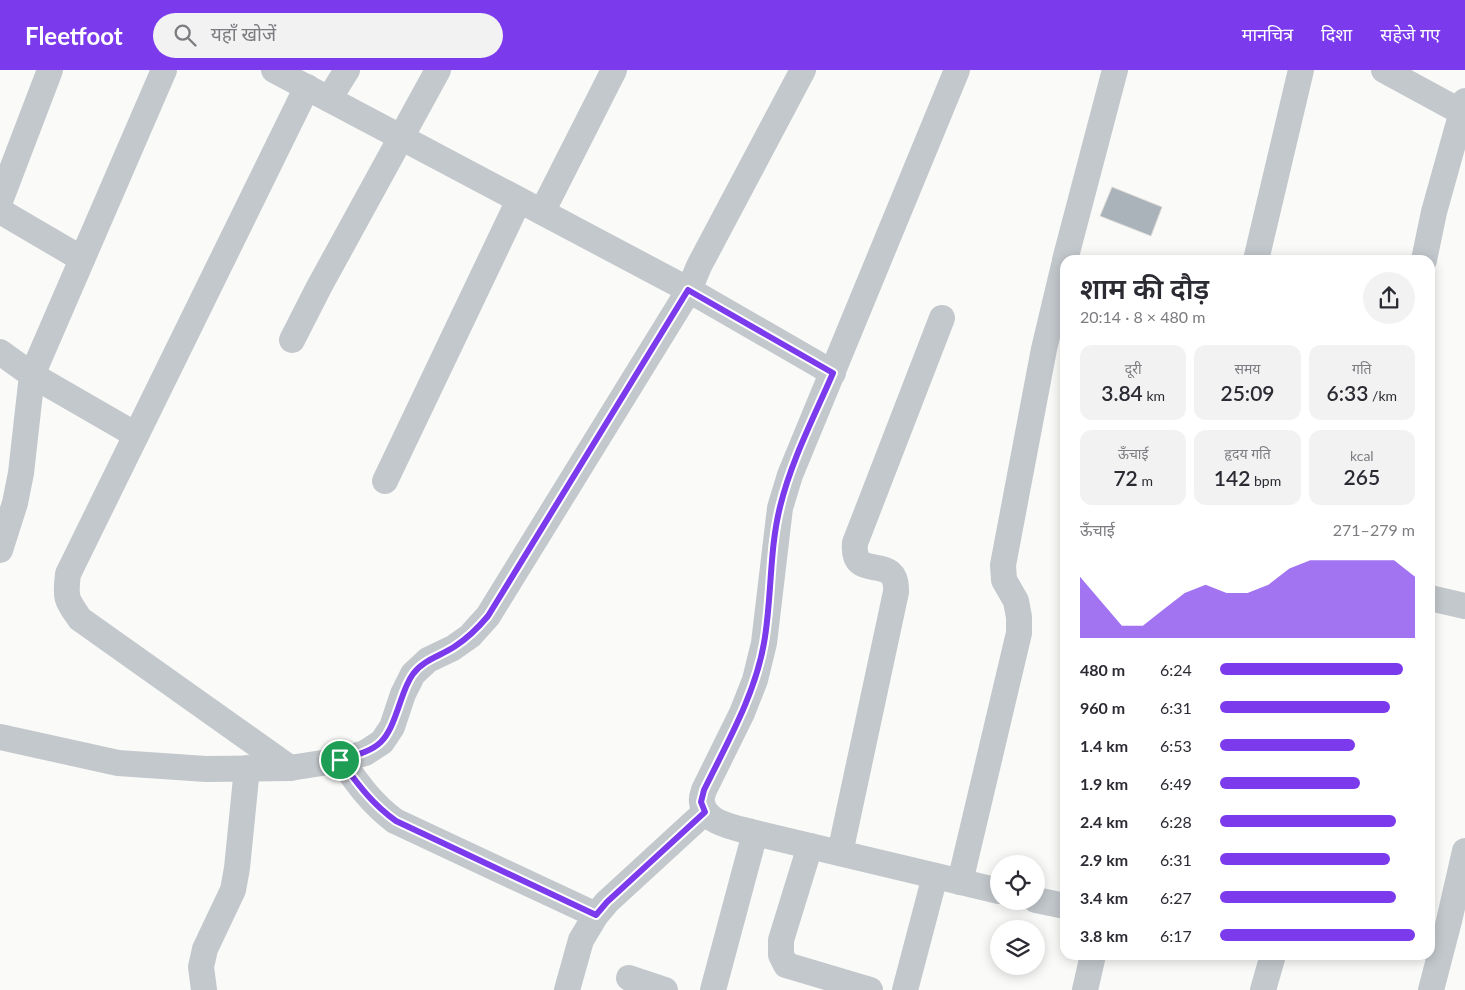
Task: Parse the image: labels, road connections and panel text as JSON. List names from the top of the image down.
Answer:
{
  "page": {
    "header": "Fleetfoot",
    "search": "यहाँ खोजें",
    "nav": ["मानचित्र", "दिशा", "सहेजे गए"],
    "heading": ["शाम की दौड़", "20:14 · 8 × 480 m"],
    "stats": [
      ["दूरी", "3.84 km"],
      ["समय", "25:09"],
      ["गति", "6:33 /km"],
      ["ऊँचाई", "72 m"],
      ["हृदय गति", "142 bpm"],
      ["kcal", "265"]
    ],
    "chart": ["ऊँचाई", "271–279 m"],
    "list": [
      {
        "name": "480 m",
        "note": "6:24"
      },
      {
        "name": "960 m",
        "note": "6:31"
      },
      {
        "name": "1.4 km",
        "note": "6:53"
      },
      {
        "name": "1.9 km",
        "note": "6:49"
      },
      {
        "name": "2.4 km",
        "note": "6:28"
      },
      {
        "name": "2.9 km",
        "note": "6:31"
      },
      {
        "name": "3.4 km",
        "note": "6:27"
      },
      {
        "name": "3.8 km",
        "note": "6:17"
      }
    ]
  }
}
